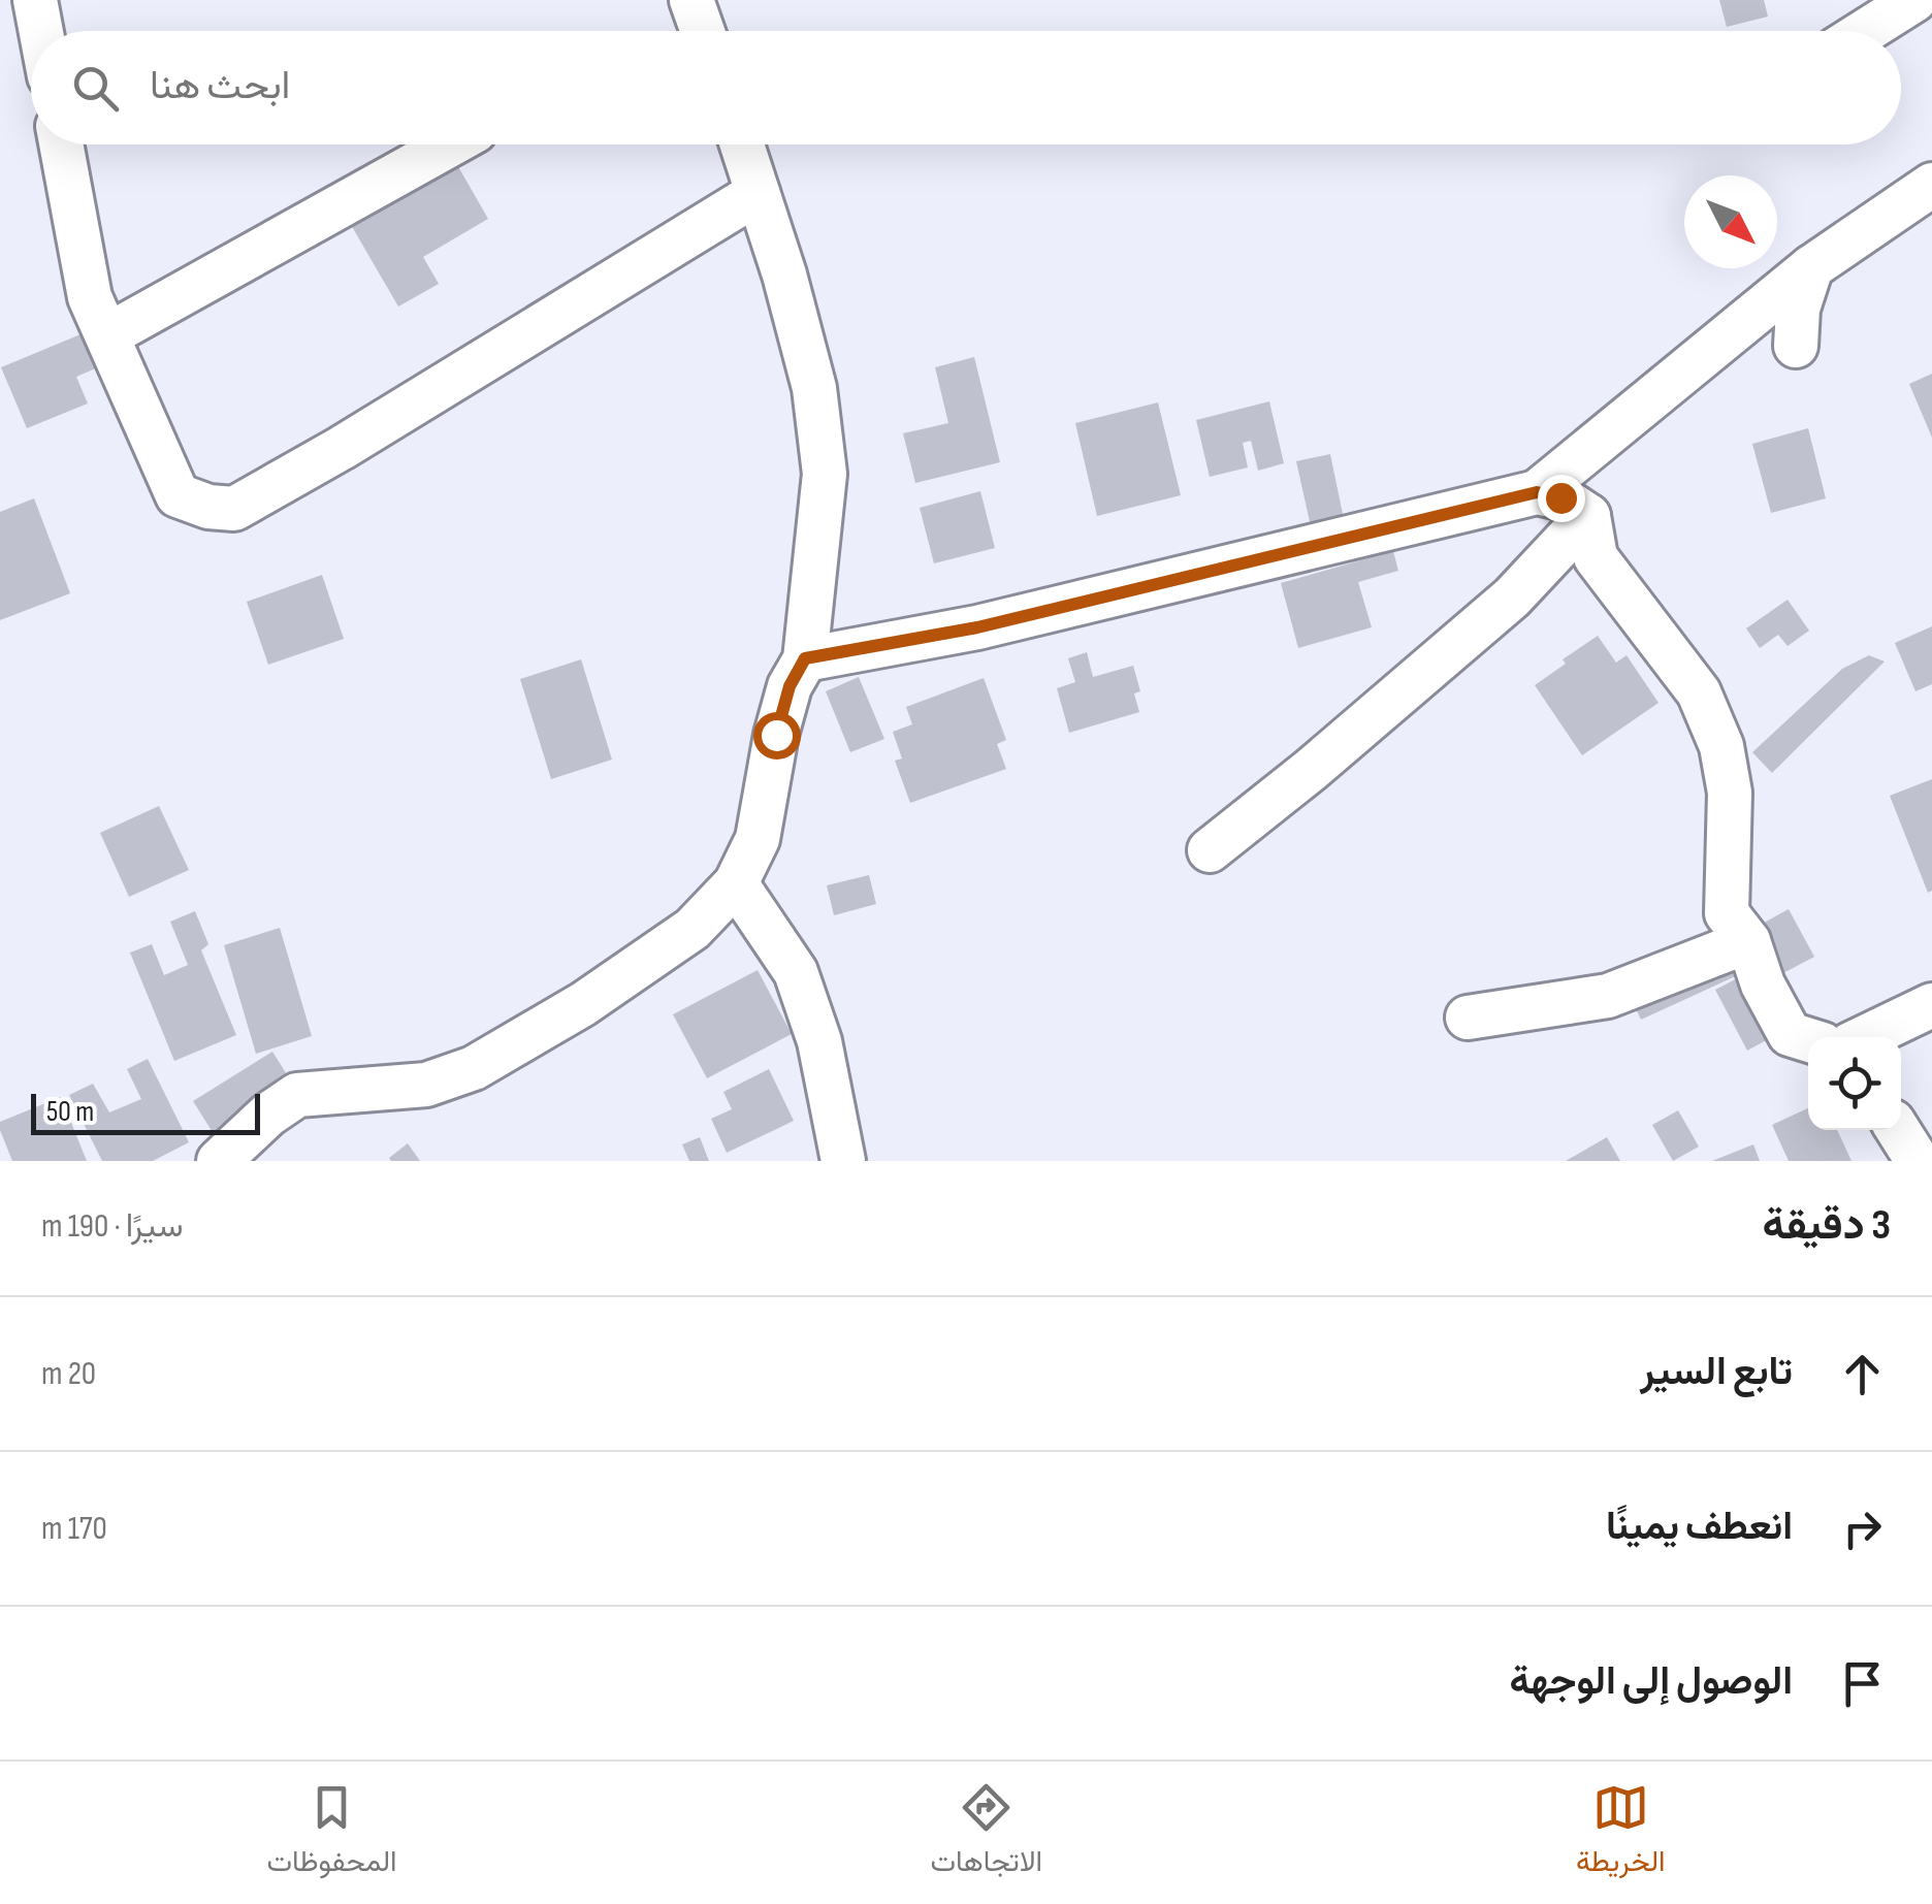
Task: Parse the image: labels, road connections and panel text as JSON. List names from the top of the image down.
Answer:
{
  "scale_bar": "50 m",
  "north": "bottom right",
  "page": {
    "search": "ابحث هنا",
    "scale": "50 m",
    "heading": ["3 دقيقة", "سيرًا · 190 m"],
    "list": [
      ["تابع السير", "20 m"],
      ["انعطف يمينًا", "170 m"],
      "الوصول إلى الوجهة"
    ],
    "nav": ["الخريطة", "الاتجاهات", "المحفوظات"]
  }
}
